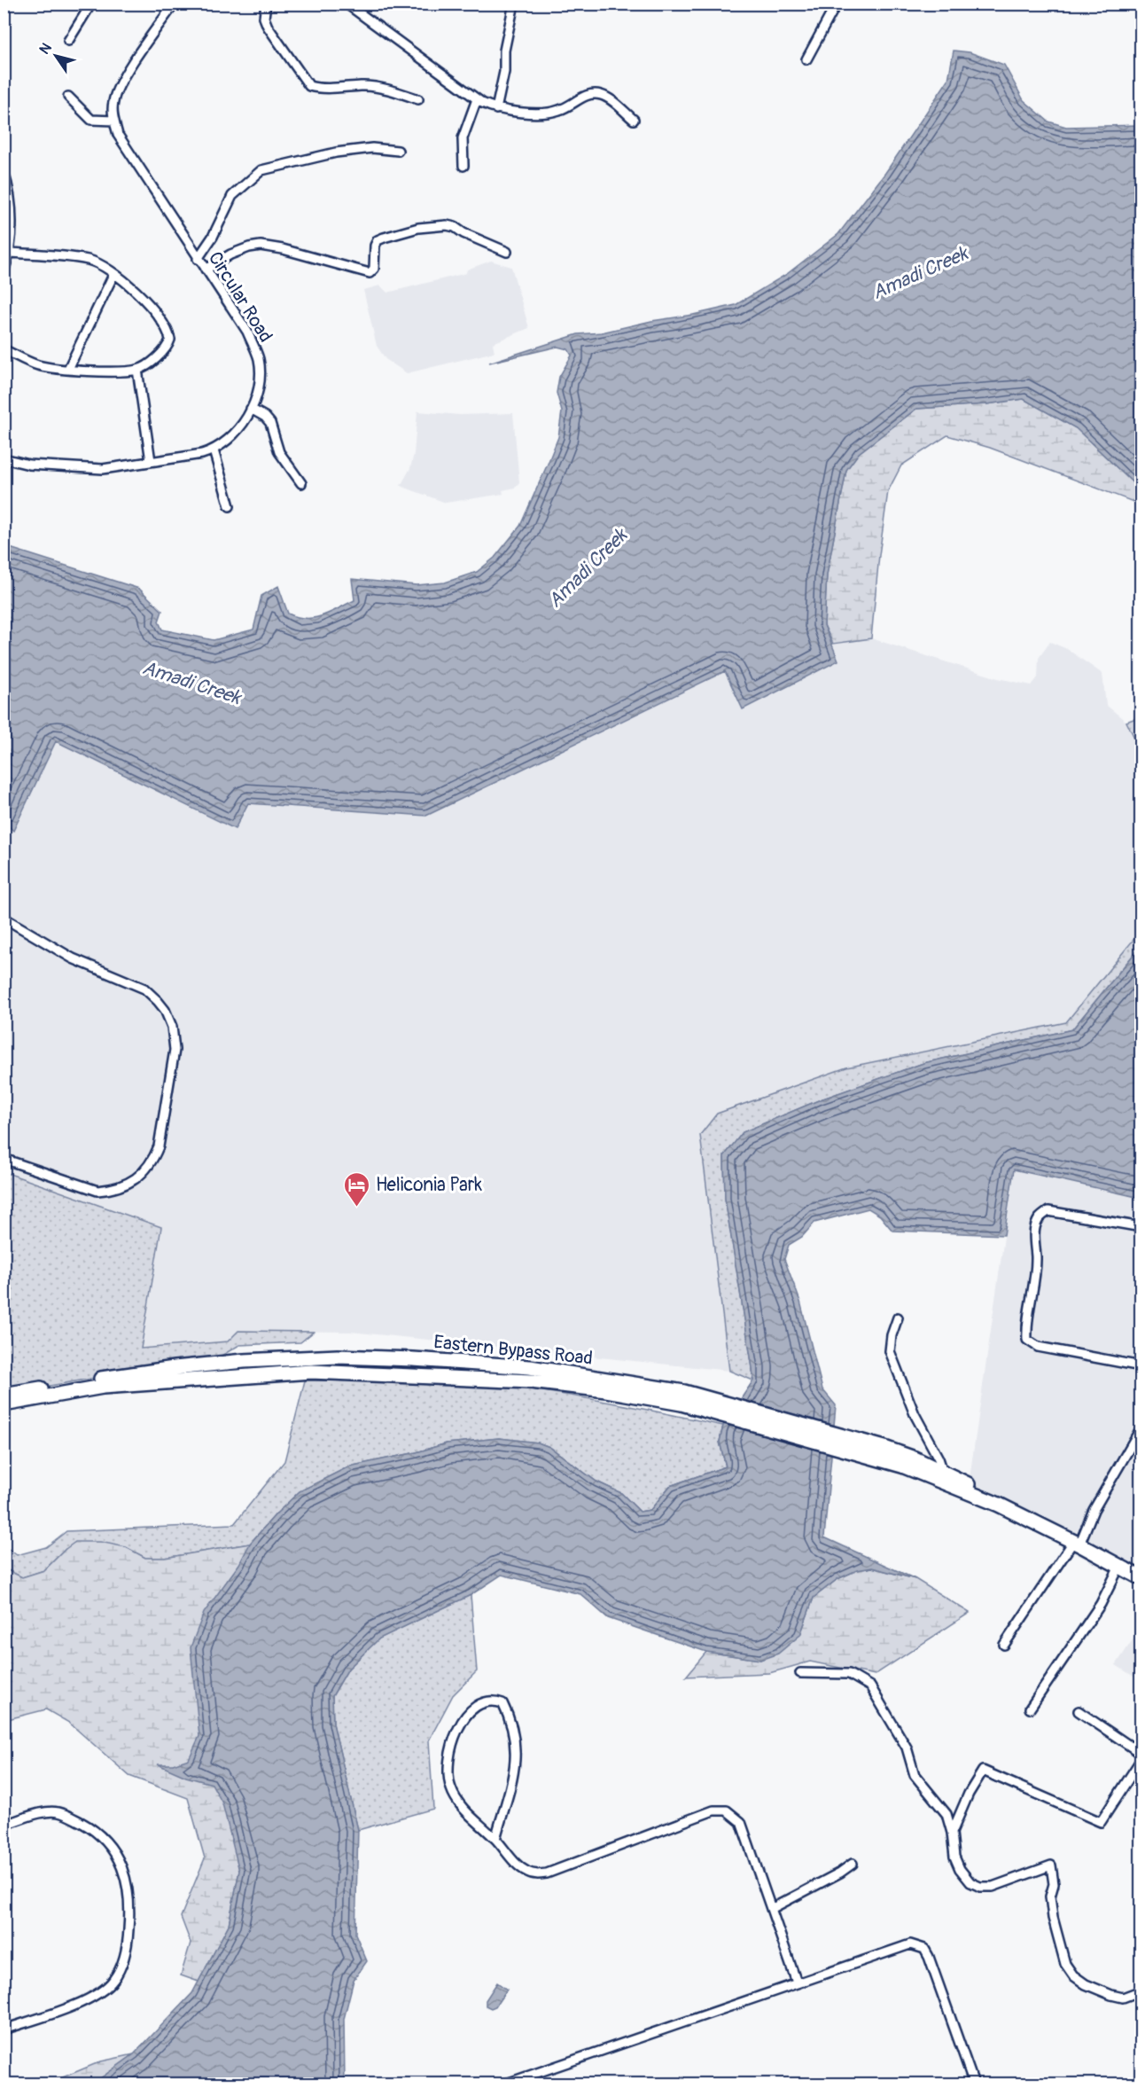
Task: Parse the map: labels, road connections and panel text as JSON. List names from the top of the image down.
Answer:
{
  "streets": {
    "main road": ["Eastern Bypass Road"],
    "street": ["Circular Road"]
  },
  "water": ["Amadi Creek"],
  "places": {
    "hotel": ["Heliconia Park"]
  },
  "north": "top left"
}
